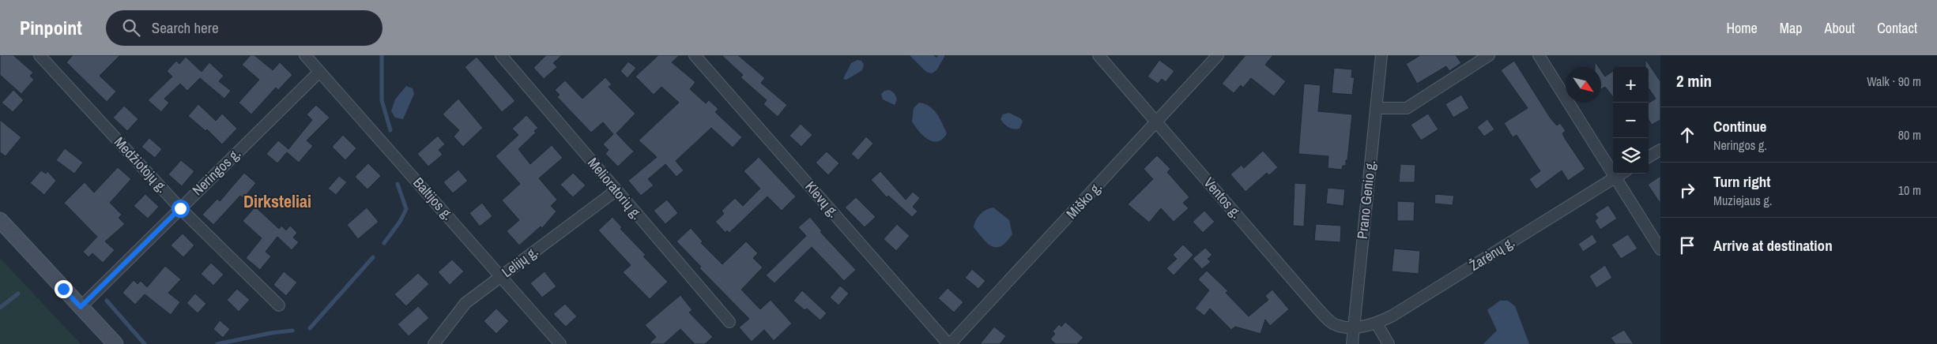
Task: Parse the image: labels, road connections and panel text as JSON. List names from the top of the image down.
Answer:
{
  "streets": {
    "street": [
      "Medžiotojų g.",
      "Neringos g.",
      "Melioratorių g.",
      "Ventos g.",
      "Baltijos g.",
      "Klevų g.",
      "Prano Genio g.",
      "Miško g.",
      "Žarėnų g.",
      "Lelijų g."
    ]
  },
  "crossings": [
    ["Medžiotojų g.", "Neringos g."],
    ["Neringos g.", "Baltijos g."],
    ["Melioratorių g.", "Lelijų g."],
    ["Ventos g.", "Prano Genio g."],
    ["Ventos g.", "Miško g."],
    ["Ventos g.", "Žarėnų g."],
    ["Baltijos g.", "Lelijų g."],
    ["Klevų g.", "Miško g."],
    ["Prano Genio g.", "Žarėnų g."]
  ],
  "districts": ["Dirksteliai"],
  "north": "bottom right",
  "page": {
    "header": "Pinpoint",
    "search": "Search here",
    "nav": [
      "Home",
      "Map",
      "About",
      "Contact"
    ],
    "heading": ["2 min", "Walk · 90 m"],
    "map_buttons": ["+", "−"],
    "list": [
      ["Continue", "Neringos g.", "80 m"],
      ["Turn right", "Muziejaus g.", "10 m"],
      "Arrive at destination"
    ]
  }
}
